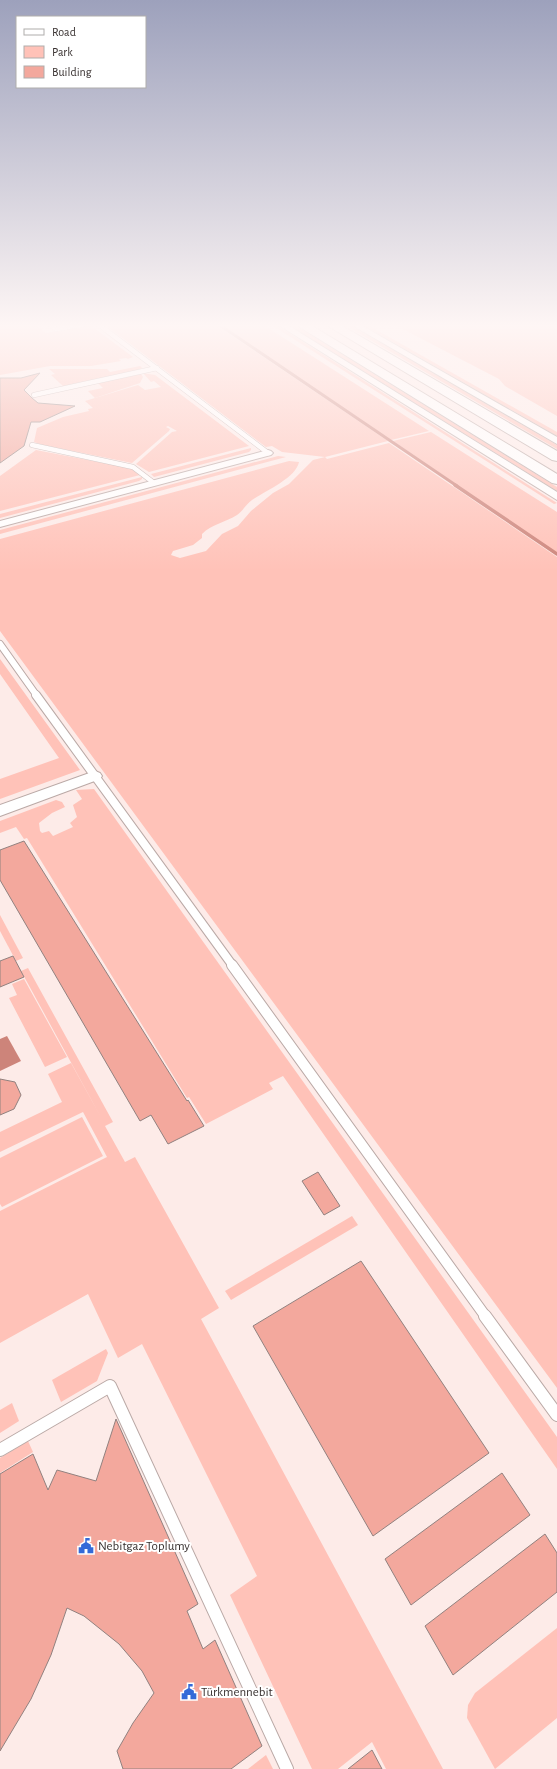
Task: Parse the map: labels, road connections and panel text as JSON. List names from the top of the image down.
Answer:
{
  "places": {
    "public building": ["Nebitgaz Toplumy", "Türkmennebit"]
  },
  "legend": ["Road", "Park", "Building"]
}
